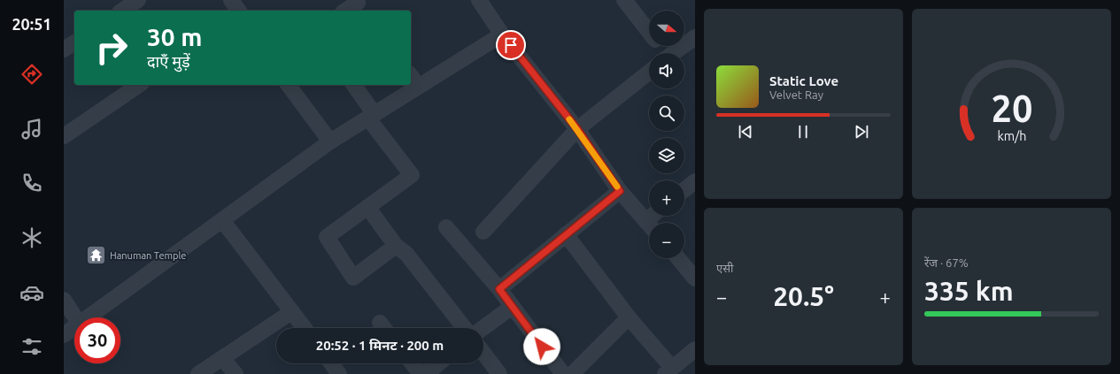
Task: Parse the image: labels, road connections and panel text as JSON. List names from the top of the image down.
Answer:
{
  "places": {
    "temple": ["Hanuman Temple"]
  },
  "north": "right",
  "page": {
    "tabs": "20:51",
    "map_buttons": ["+", "−"],
    "turn": ["30 m", "दाएँ मुड़ें"],
    "song": ["Static Love", "Velvet Ray"],
    "tile": [
      "एसी",
      ["रेंज · 67%", "335 km"]
    ],
    "heat": ["−", "20.5°", "+"],
    "limit": "30",
    "trip": "20:52 · 1 मिनट · 200 m",
    "gauge": ["20", "km/h"]
  }
}
